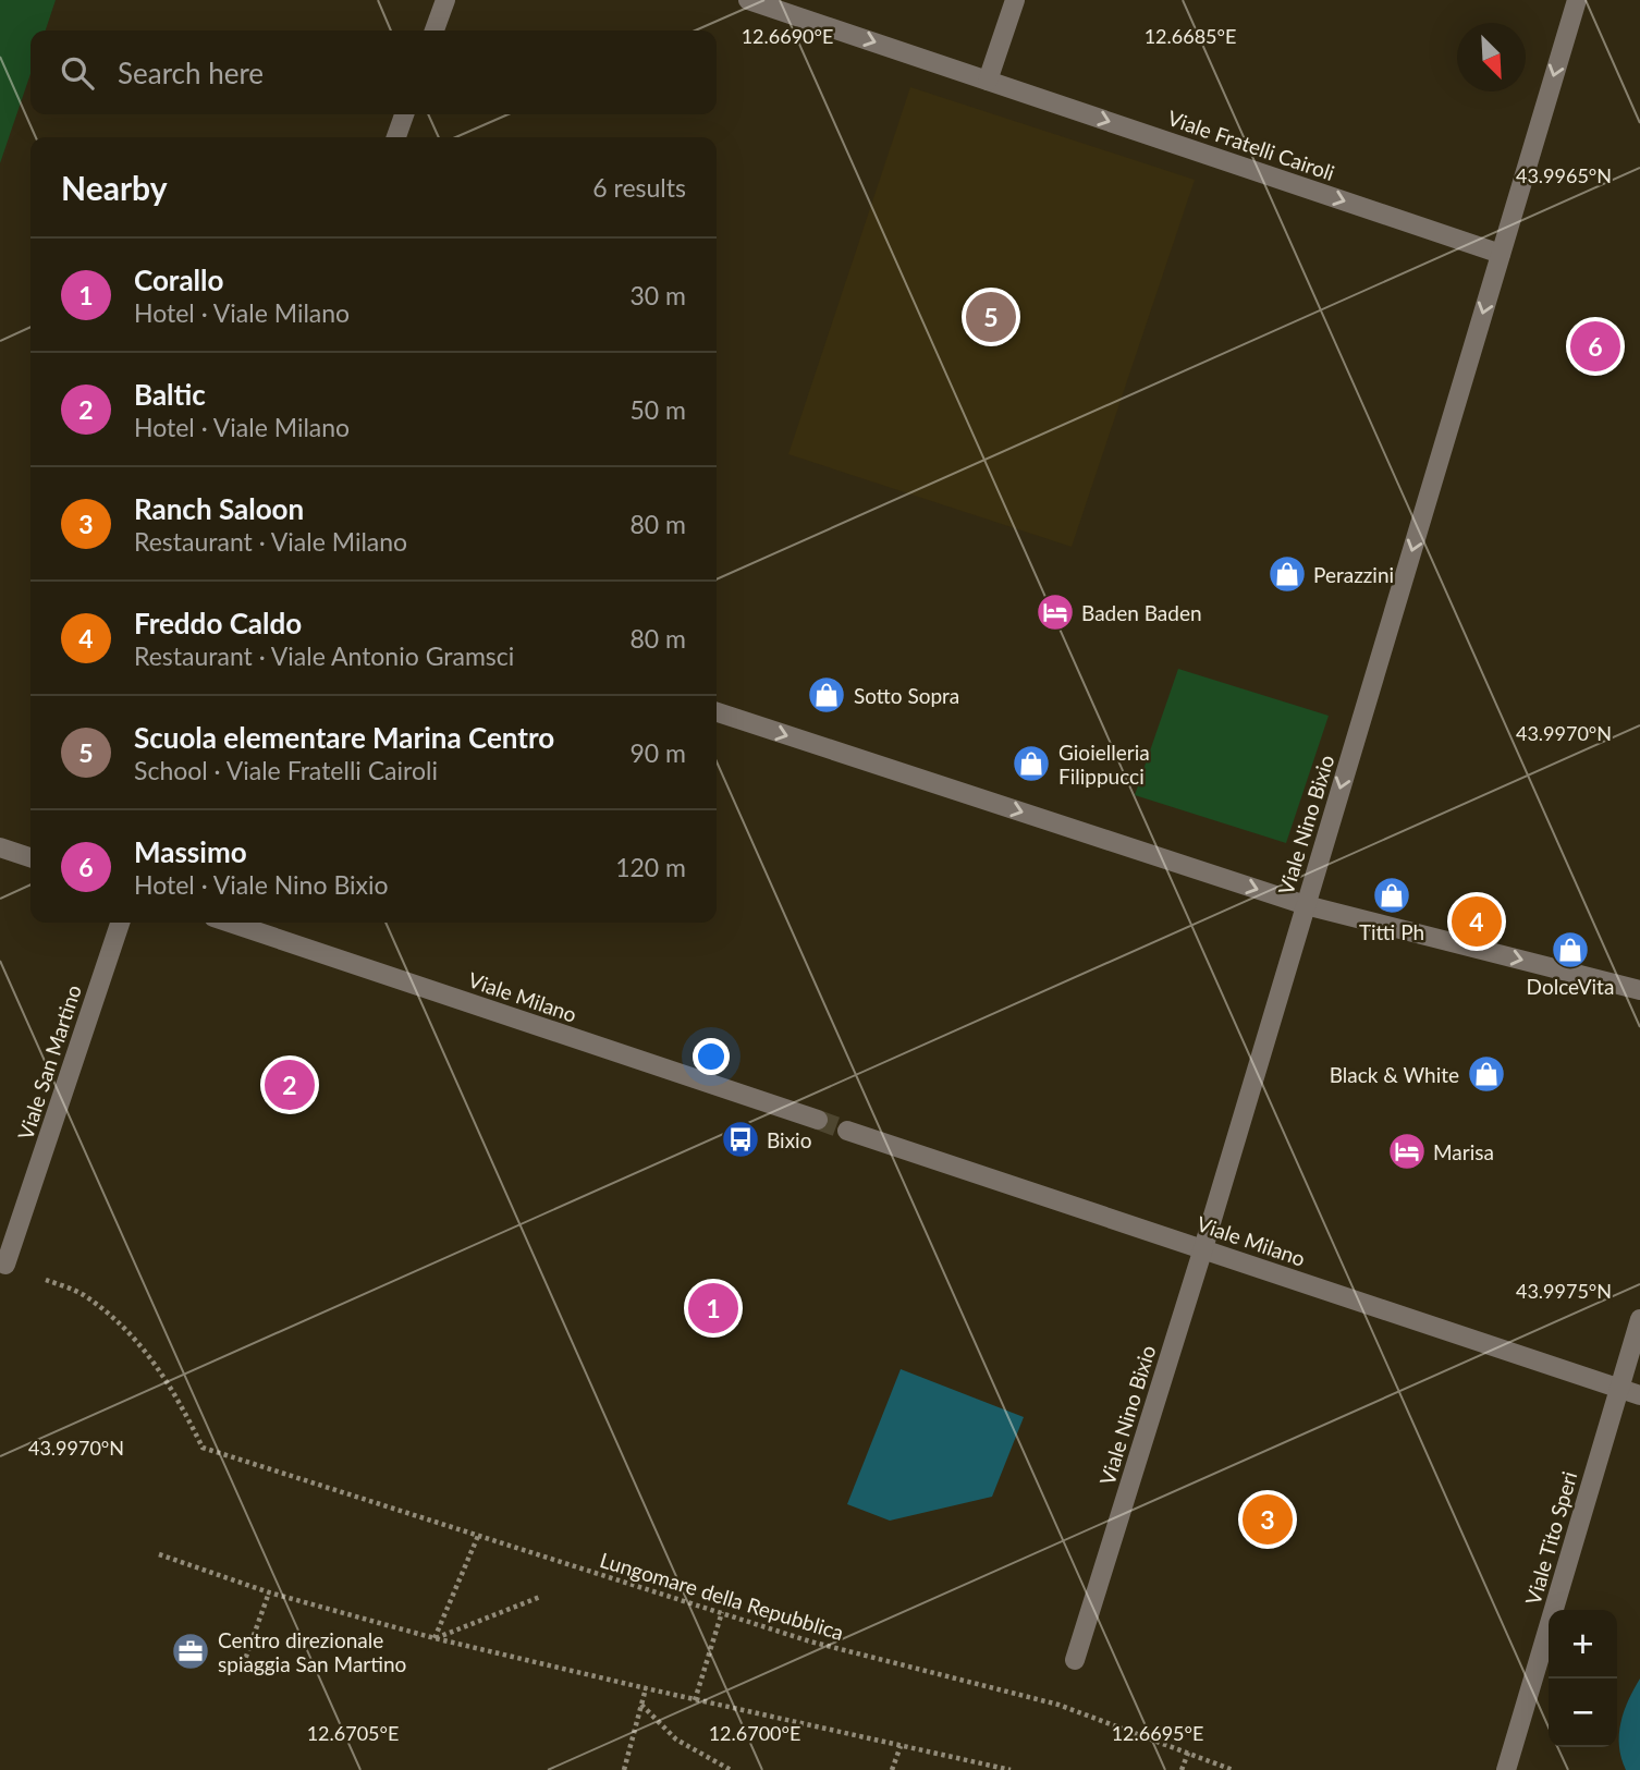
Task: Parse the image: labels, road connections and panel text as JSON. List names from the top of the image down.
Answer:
{
  "streets": {
    "street": [
      "Viale Fratelli Cairoli",
      "Viale Nino Bixio",
      "Viale Milano",
      "Viale San Martino",
      "Viale Tito Speri"
    ],
    "path": ["Lungomare della Repubblica"]
  },
  "crossings": [
    ["Viale Fratelli Cairoli", "Viale Nino Bixio"],
    ["Viale Nino Bixio", "Viale Milano"],
    ["Viale Milano", "Viale Tito Speri"],
    ["Viale San Martino", "Lungomare della Repubblica"]
  ],
  "one_way": ["Viale Fratelli Cairoli", "Viale Nino Bixio"],
  "places": {
    "shop": [
      "Perazzini",
      "Sotto Sopra",
      "Gioielleria Filippucci",
      "Titti Ph",
      "DolceVita",
      "Black & White"
    ],
    "hotel": ["Baden Baden", "Marisa"],
    "bus stop": ["Bixio"],
    "office": ["Centro direzionale spiaggia San Martino"]
  },
  "north": "bottom right",
  "page": {
    "search": "Search here",
    "heading": ["Nearby", "6 results"],
    "list": [
      {
        "mark": "1",
        "name": "Corallo",
        "note": "Hotel · Viale Milano",
        "value": "30 m"
      },
      {
        "mark": "2",
        "name": "Baltic",
        "note": "Hotel · Viale Milano",
        "value": "50 m"
      },
      {
        "mark": "3",
        "name": "Ranch Saloon",
        "note": "Restaurant · Viale Milano",
        "value": "80 m"
      },
      {
        "mark": "4",
        "name": "Freddo Caldo",
        "note": "Restaurant · Viale Antonio Gramsci",
        "value": "80 m"
      },
      {
        "mark": "5",
        "name": "Scuola elementare Marina Centro",
        "note": "School · Viale Fratelli Cairoli",
        "value": "90 m"
      },
      {
        "mark": "6",
        "name": "Massimo",
        "note": "Hotel · Viale Nino Bixio",
        "value": "120 m"
      }
    ],
    "pins": [
      "5",
      "6",
      "4",
      "2",
      "1",
      "3"
    ],
    "map_buttons": ["+", "−"]
  },
  "coordinates": [
    "12.6690°E",
    "12.6685°E",
    "43.9965°N",
    "43.9970°N",
    "43.9975°N",
    "12.6705°E",
    "12.6700°E",
    "12.6695°E"
  ]
}
